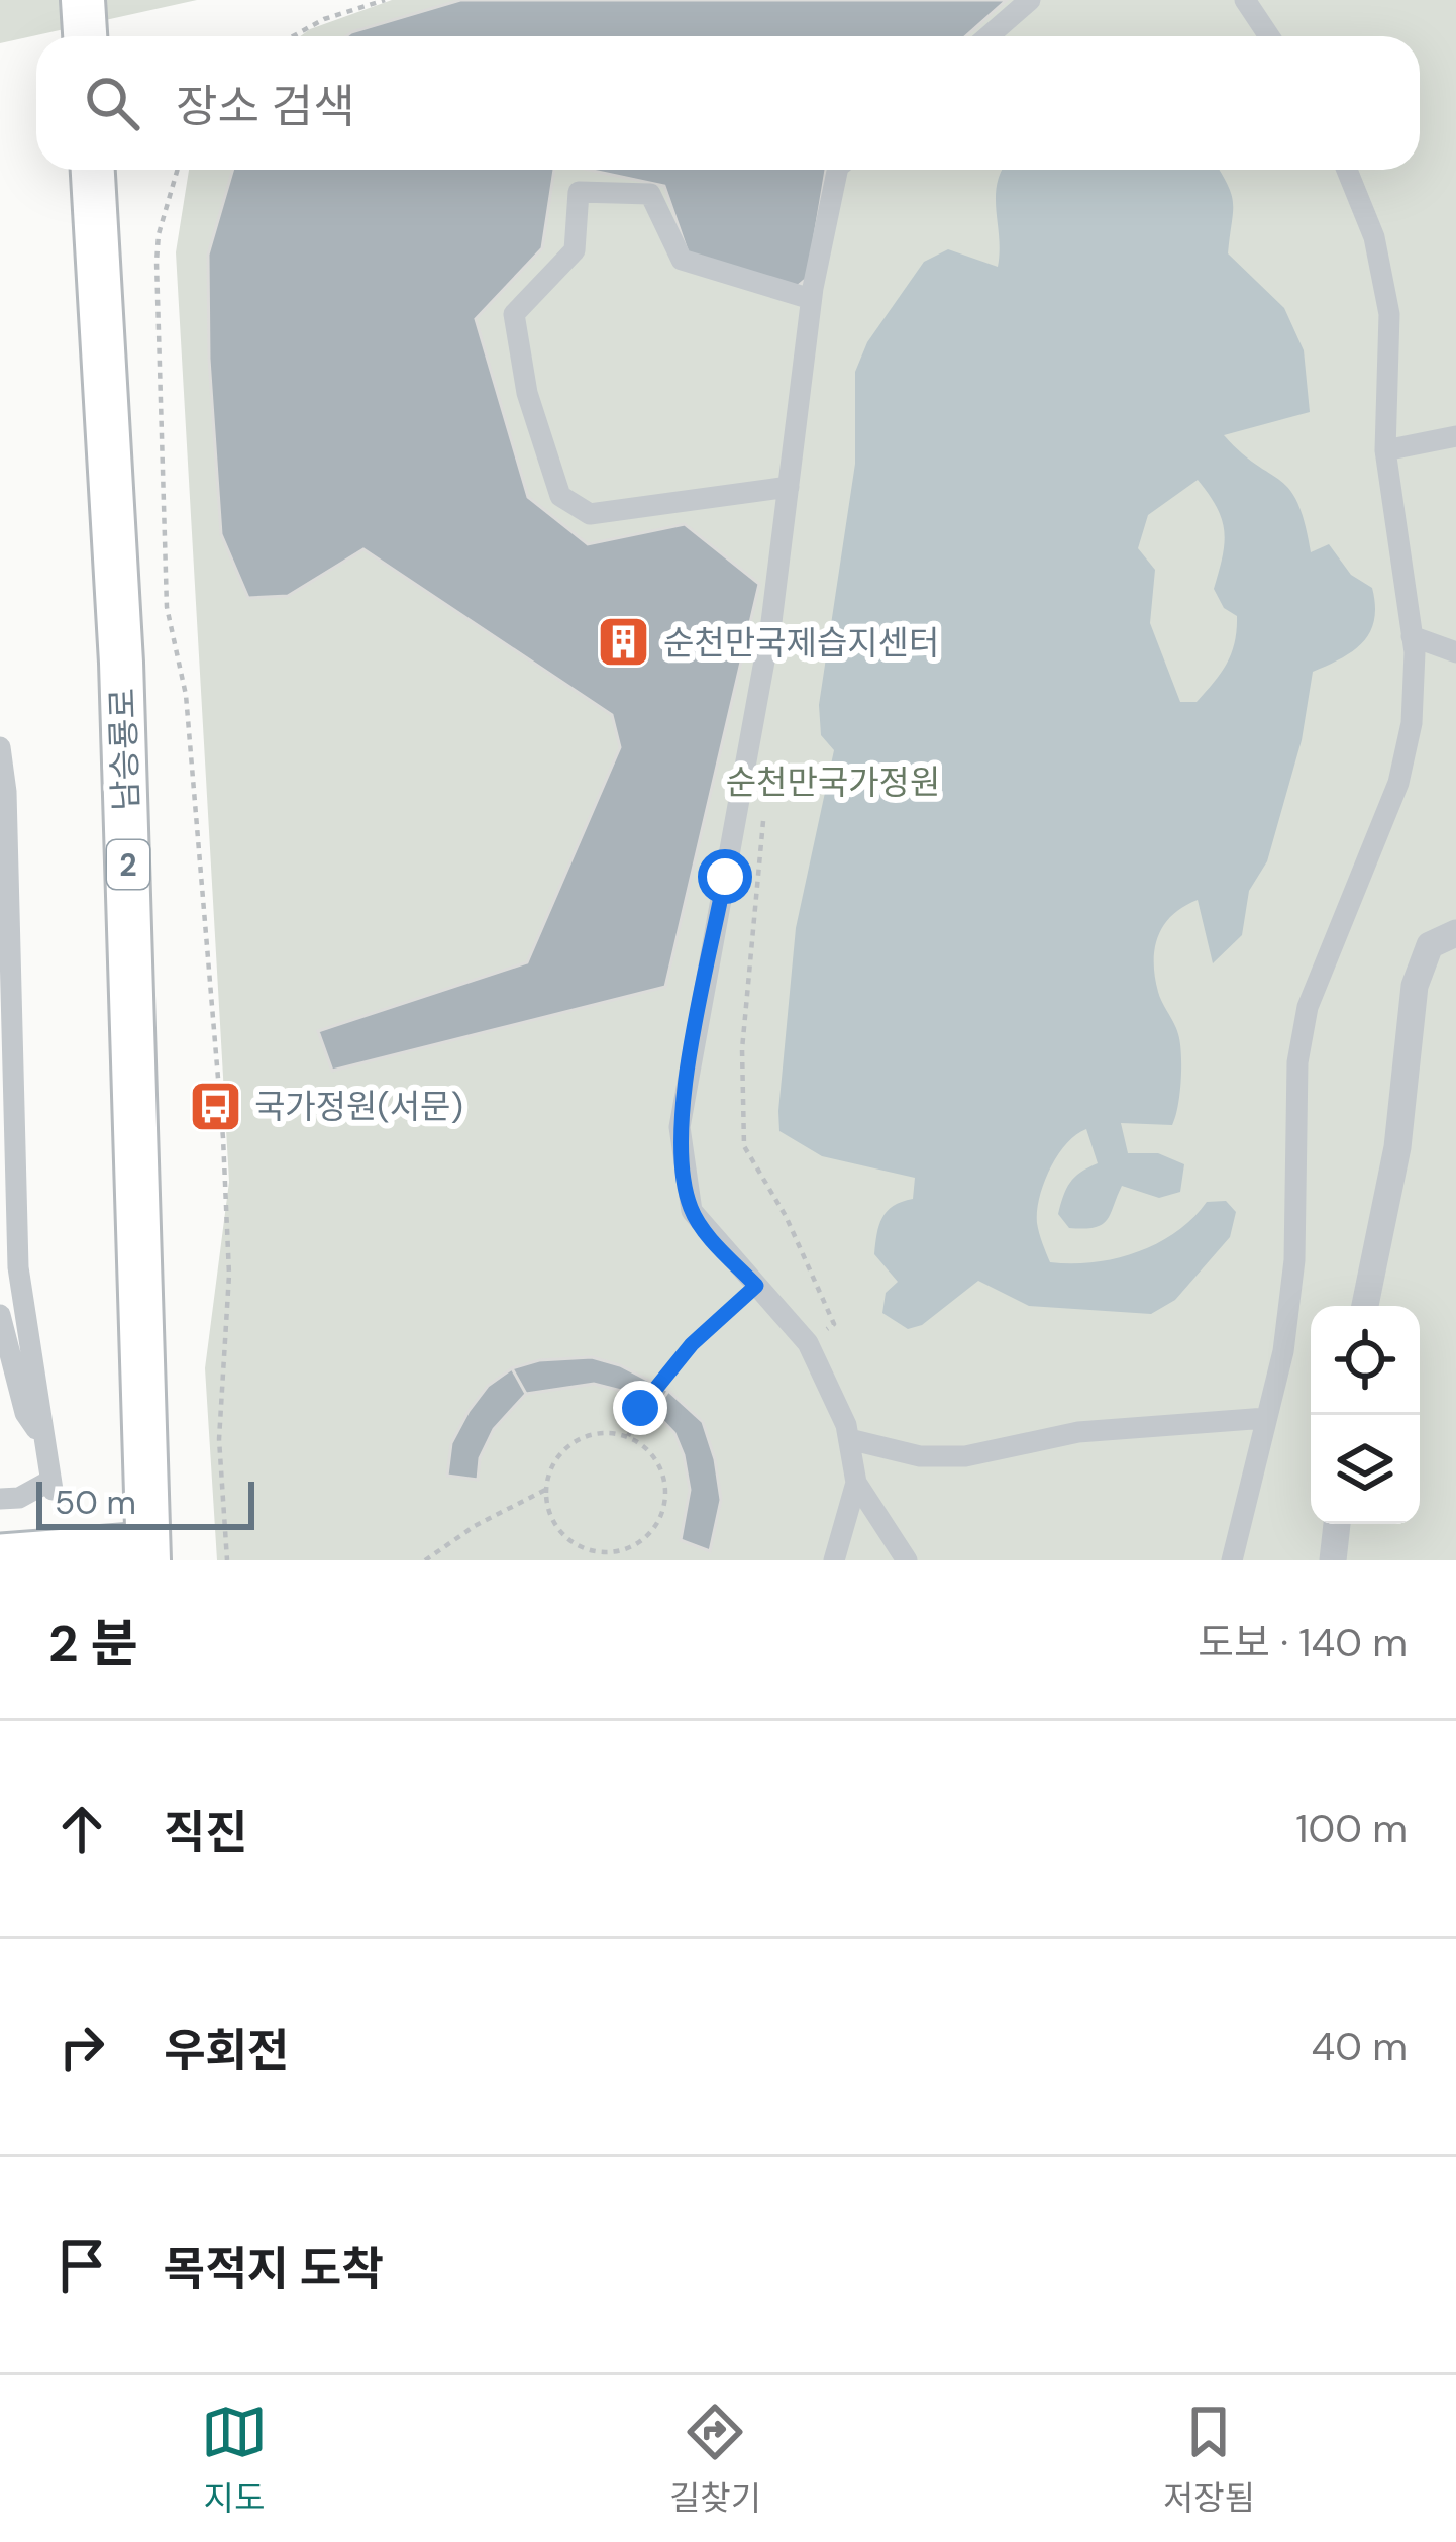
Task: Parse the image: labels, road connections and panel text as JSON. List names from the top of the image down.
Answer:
{
  "streets": {
    "main road": ["남승룡로", "2"]
  },
  "parks": ["순천만국가정원"],
  "places": {
    "building": ["순천만국제습지센터"],
    "bus stop": ["국가정원(서문)"]
  },
  "scale_bar": "50 m",
  "page": {
    "search": "장소 검색",
    "scale": "50 m",
    "heading": ["2 분", "도보 · 140 m"],
    "list": [
      ["직진", "100 m"],
      ["우회전", "40 m"],
      "목적지 도착"
    ],
    "nav": ["지도", "길찾기", "저장됨"]
  }
}
